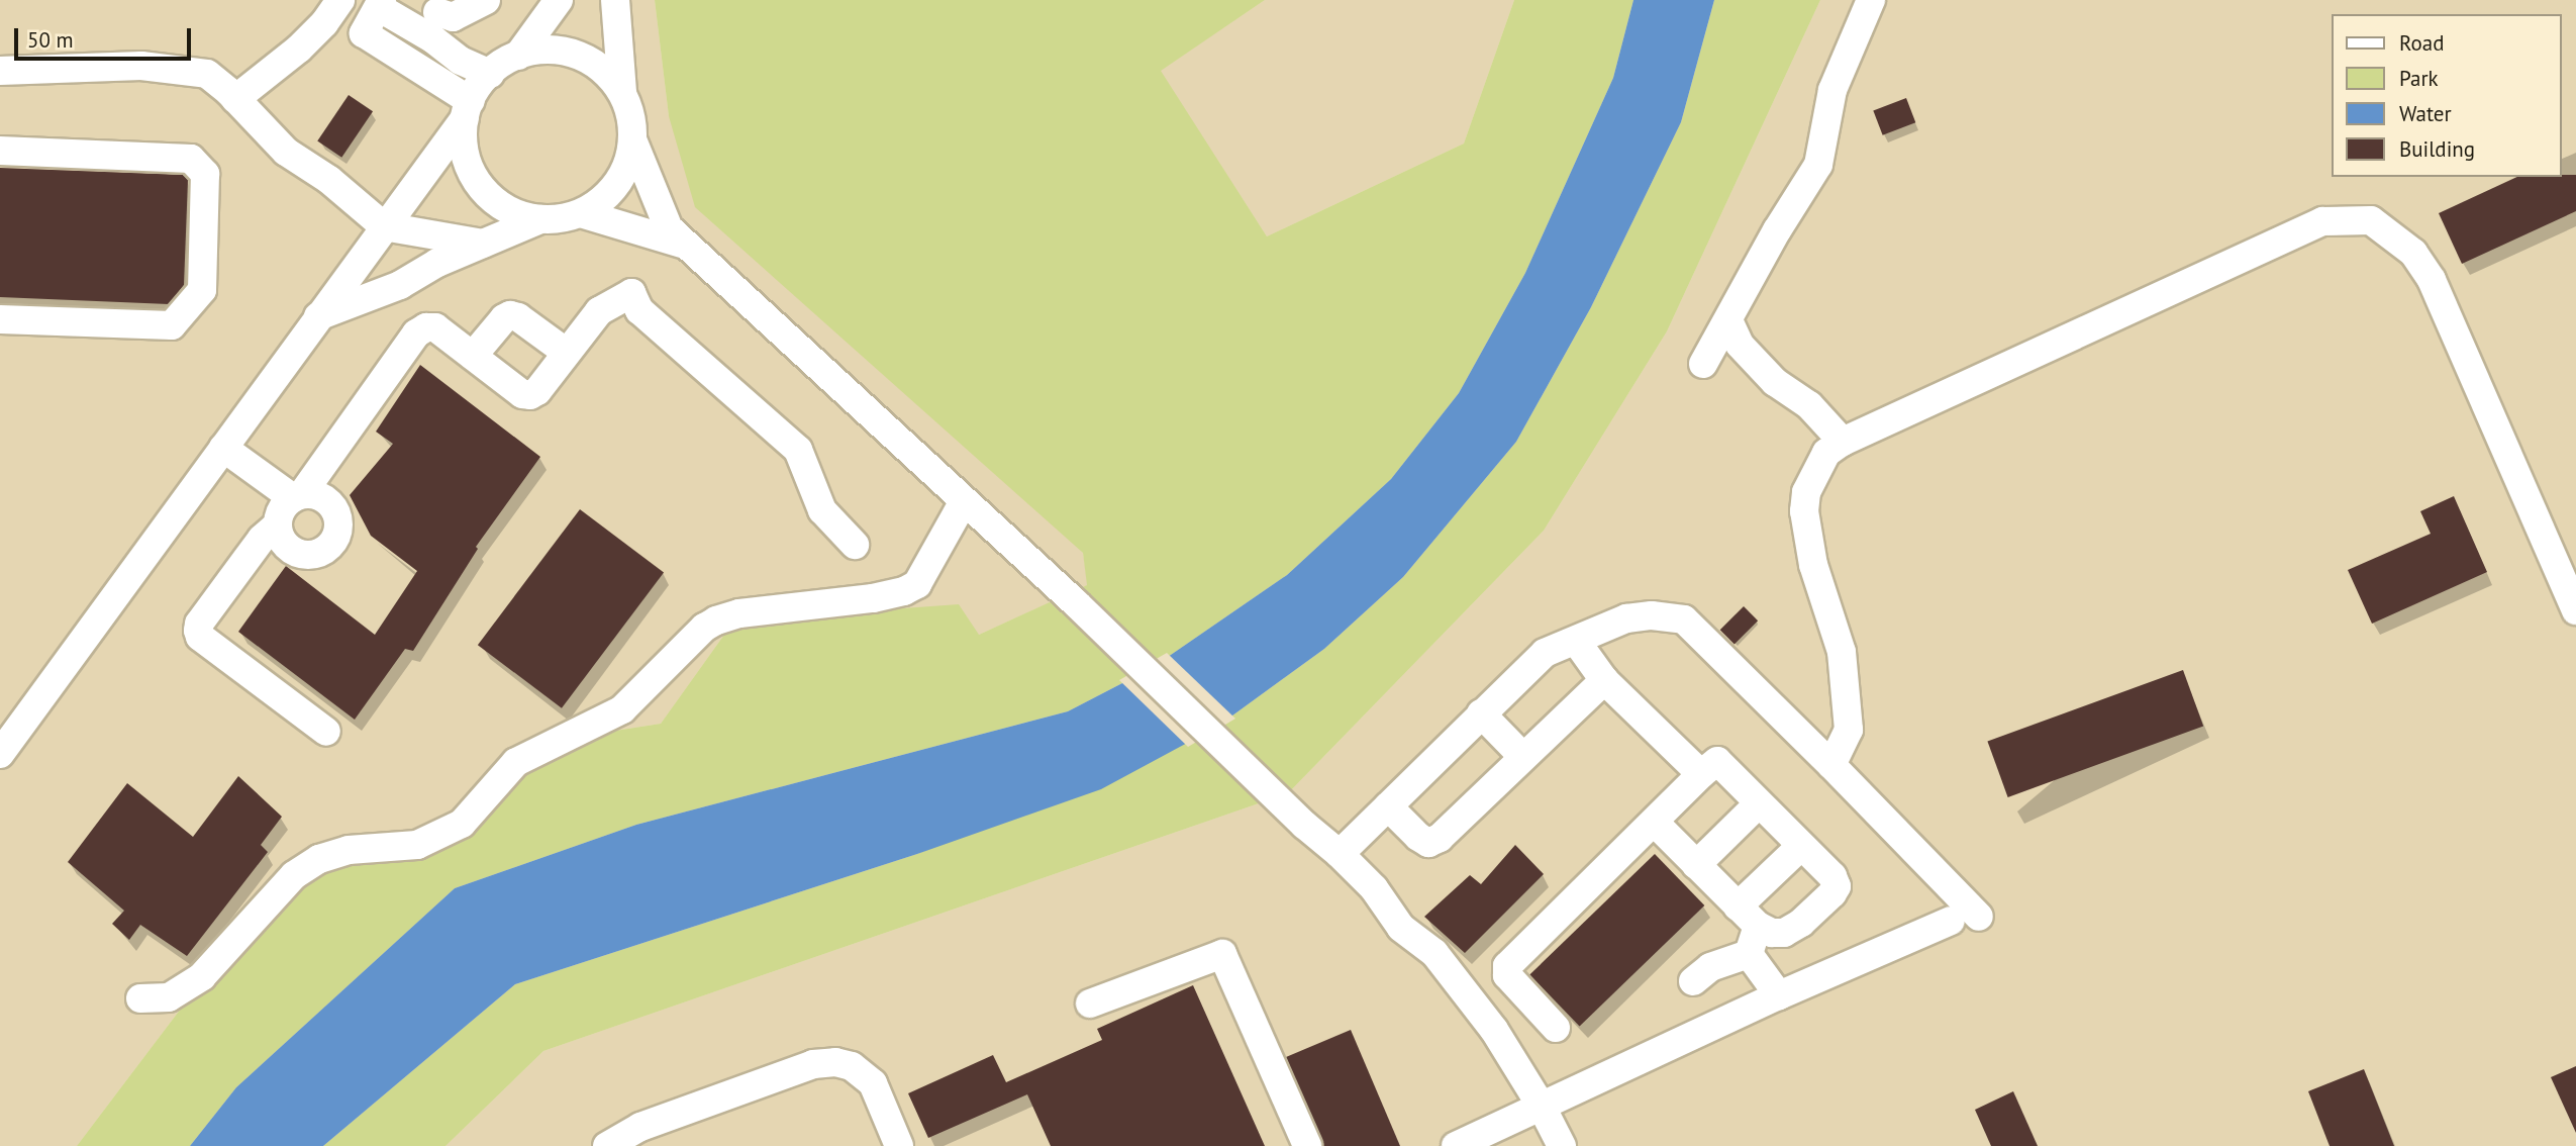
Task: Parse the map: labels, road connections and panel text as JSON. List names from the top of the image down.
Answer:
{
  "legend": [
    "Road",
    "Park",
    "Water",
    "Building"
  ],
  "scale_bar": "50 m"
}
